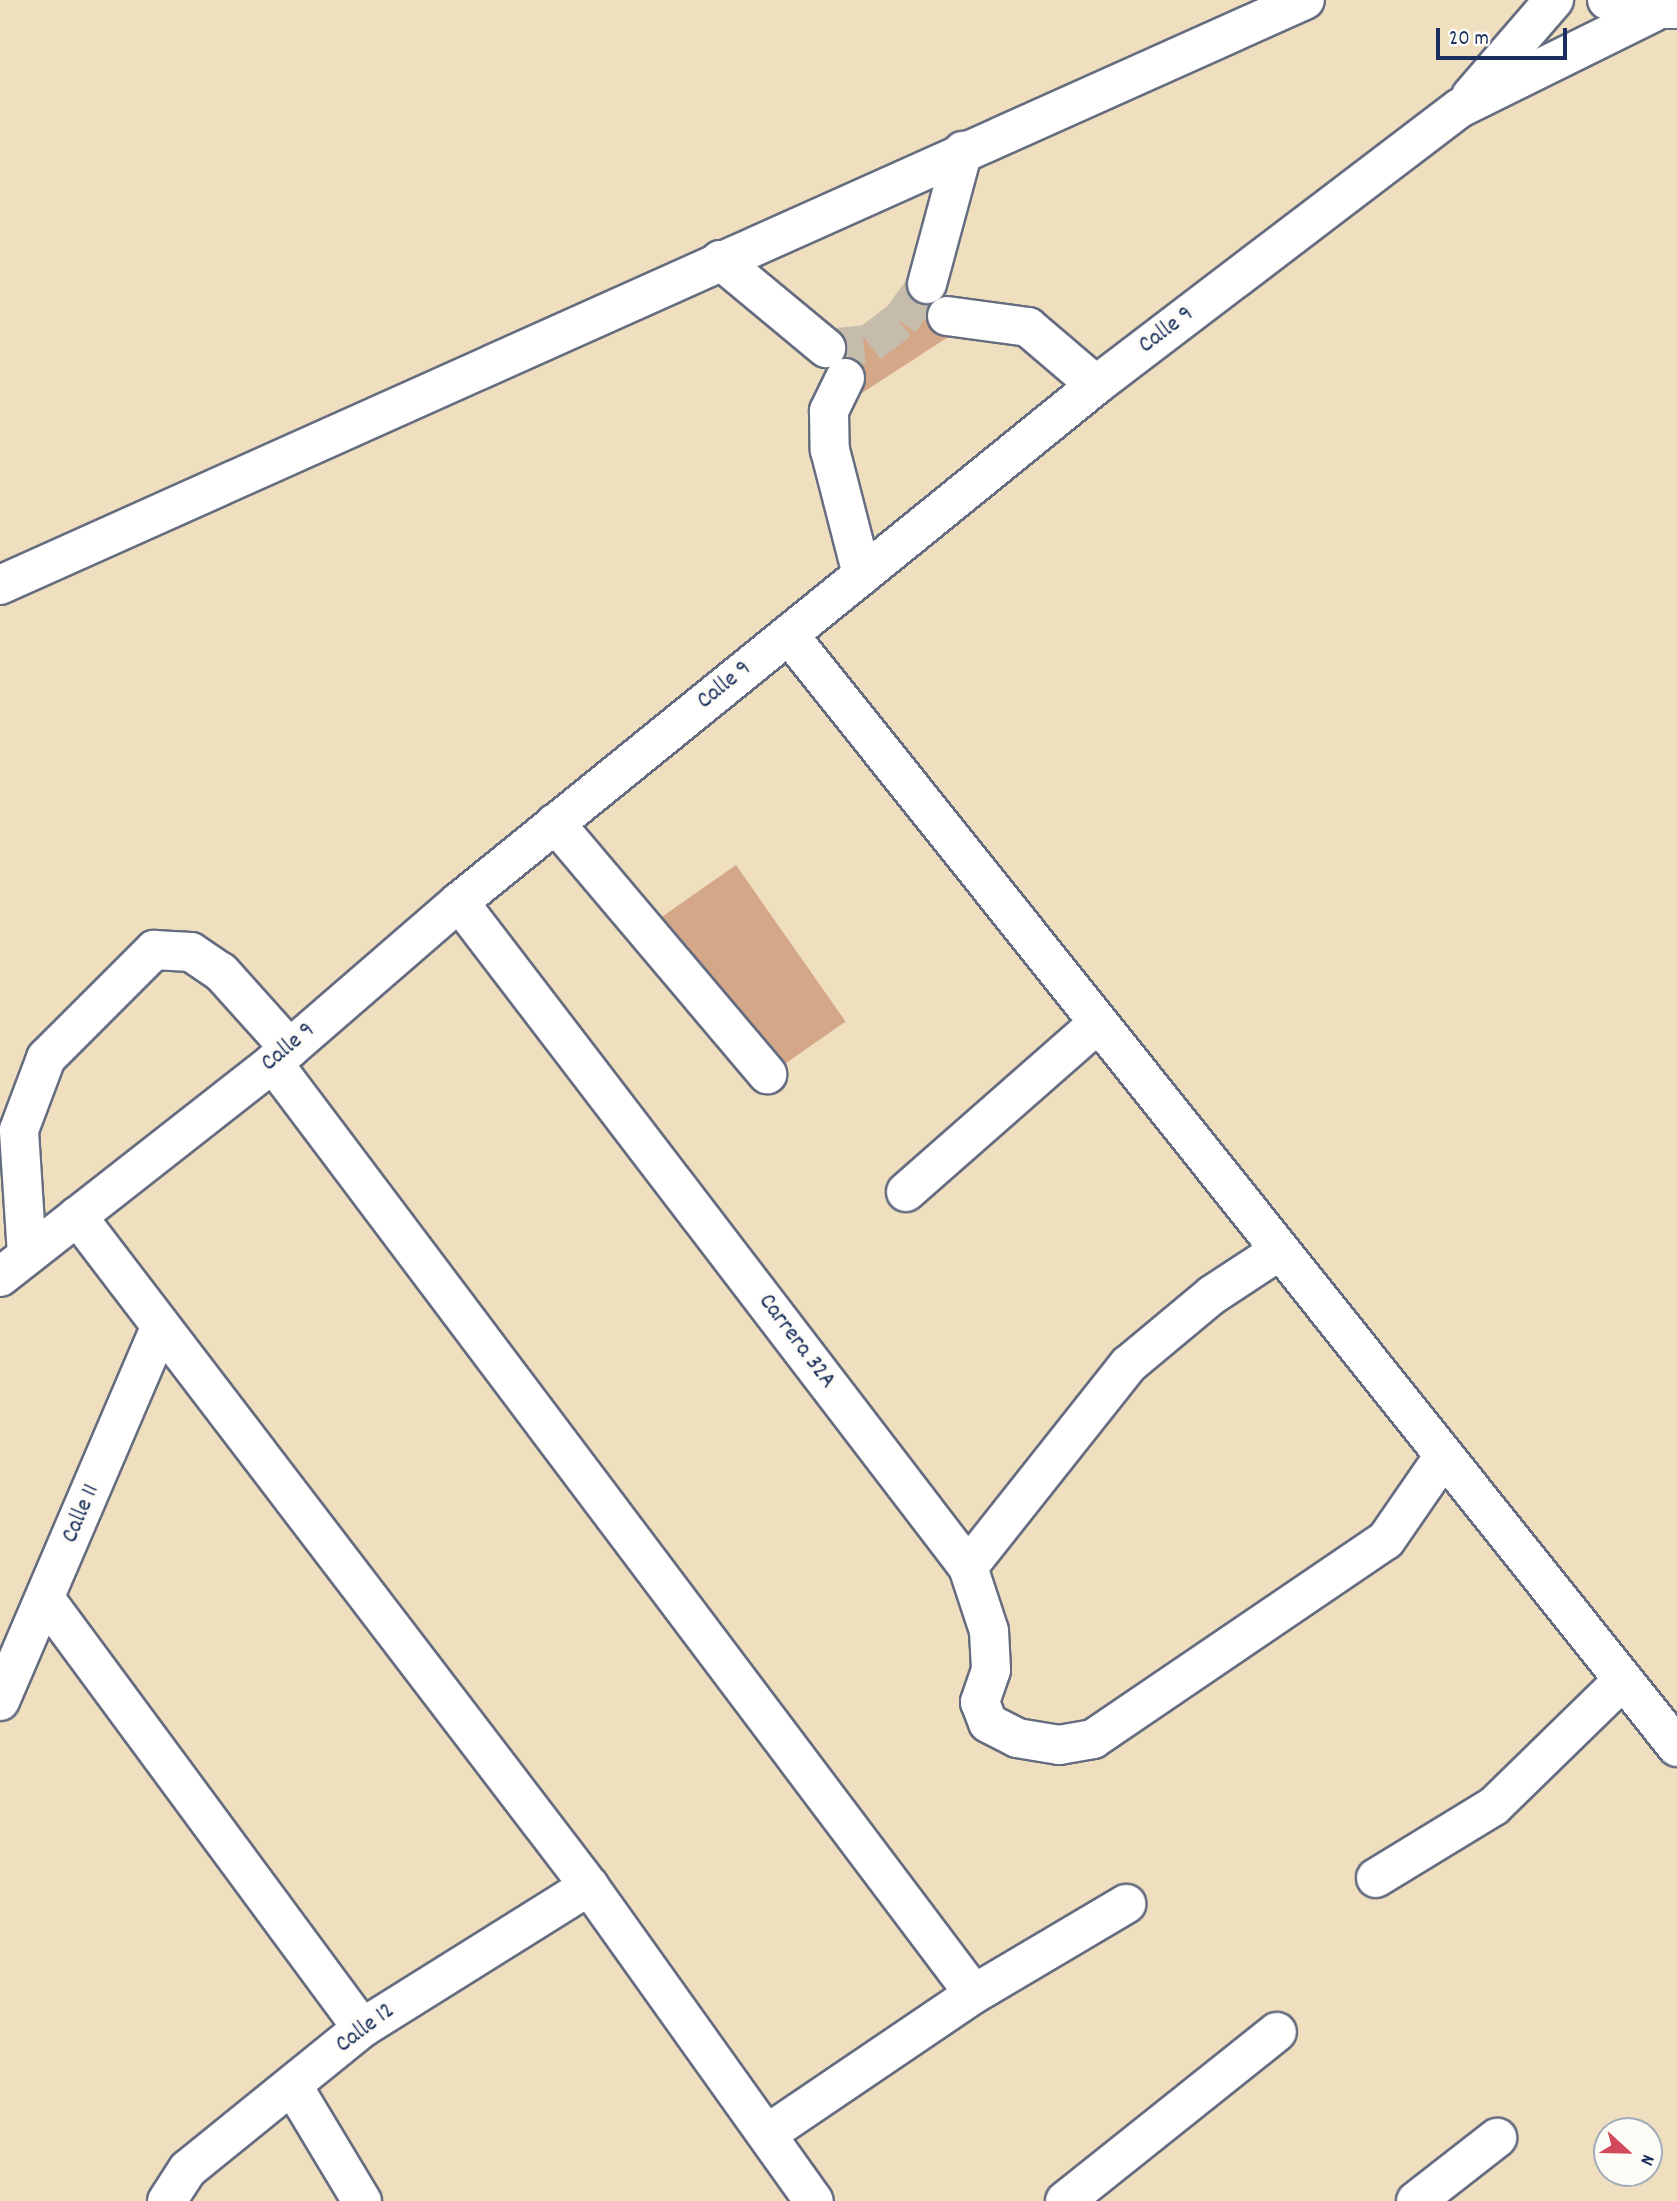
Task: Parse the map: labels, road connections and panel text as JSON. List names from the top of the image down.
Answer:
{
  "streets": {
    "street": [
      "Calle 9",
      "Carrera 32A",
      "Calle 11",
      "Calle 12"
    ]
  },
  "crossings": [
    ["Calle 9", "Carrera 32A"]
  ],
  "scale_bar": "20 m",
  "north": "right"
}
